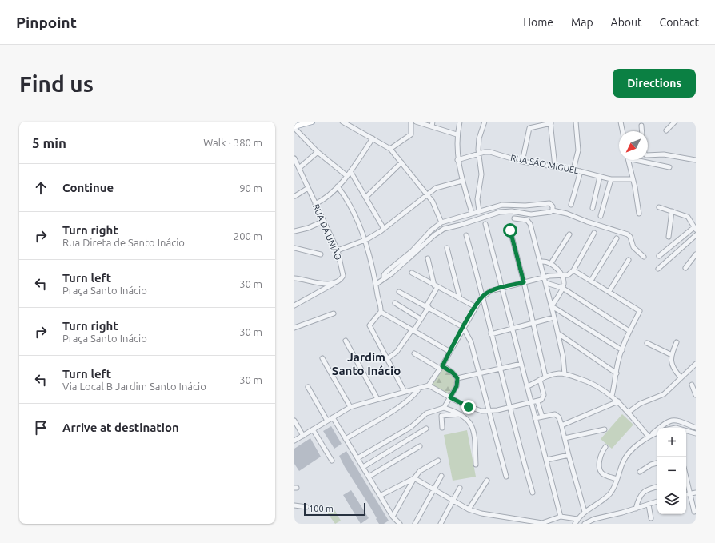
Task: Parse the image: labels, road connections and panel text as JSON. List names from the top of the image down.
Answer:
{
  "streets": {
    "street": ["RUA SÃO MIGUEL", "RUA DA UNIÃO"]
  },
  "districts": ["Jardim Santo Inácio"],
  "scale_bar": "100 m",
  "north": "bottom left",
  "page": {
    "header": "Pinpoint",
    "nav": [
      "Home",
      "Map",
      "About",
      "Contact"
    ],
    "buttons": "Directions",
    "title": "Find us",
    "heading": ["5 min", "Walk · 380 m"],
    "list": [
      ["Continue", "90 m"],
      ["Turn right", "Rua Direta de Santo Inácio", "200 m"],
      ["Turn left", "Praça Santo Inácio", "30 m"],
      ["Turn right", "Praça Santo Inácio", "30 m"],
      ["Turn left", "Via Local B Jardim Santo Inácio", "30 m"],
      "Arrive at destination"
    ],
    "map_buttons": ["+", "−"],
    "scale": "100 m"
  }
}
